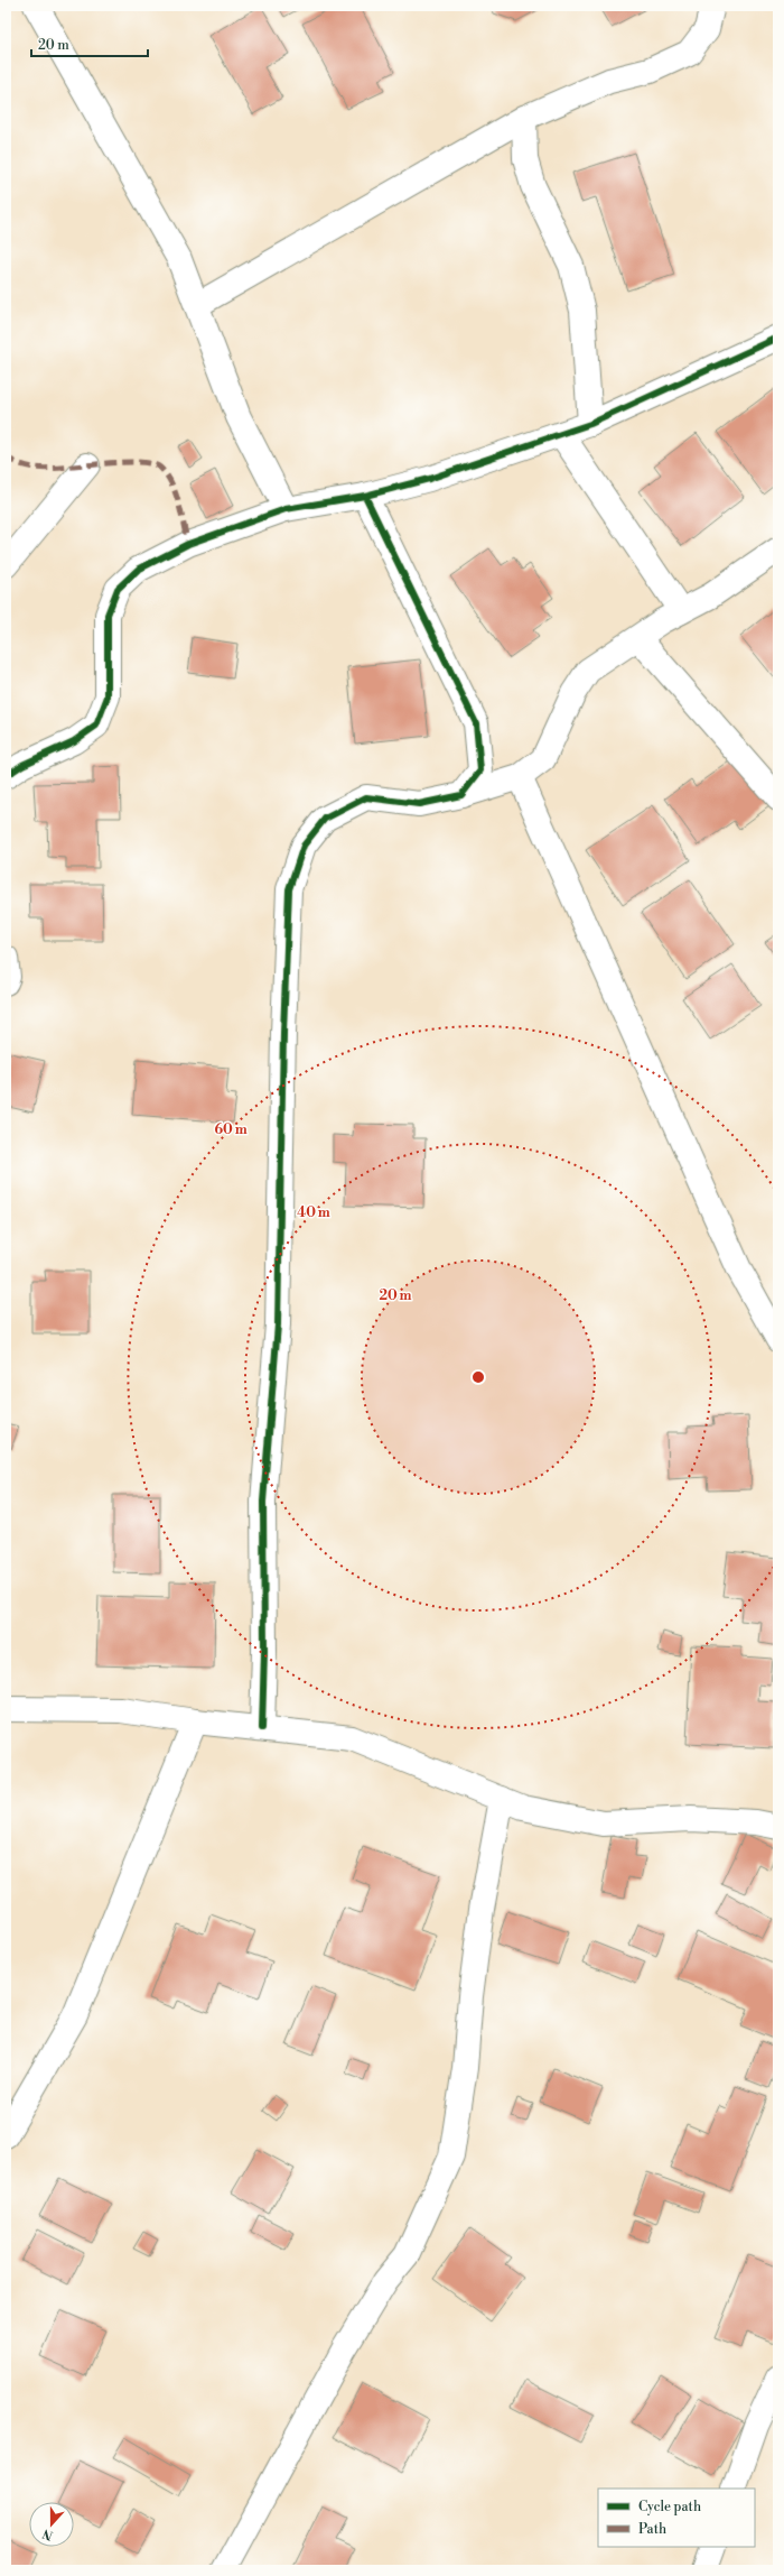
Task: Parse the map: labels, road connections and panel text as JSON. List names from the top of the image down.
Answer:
{
  "legend": ["Cycle path", "Path"],
  "scale_bar": "20 m",
  "north": "bottom",
  "rings": ["60 m", "40 m", "20 m"]
}
